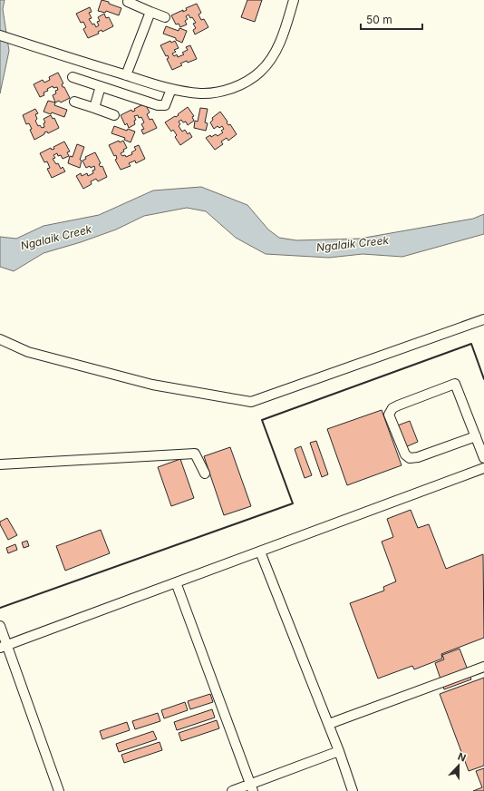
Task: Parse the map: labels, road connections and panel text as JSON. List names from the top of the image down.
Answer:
{
  "water": ["Ngalaik Creek"],
  "scale_bar": "50 m",
  "north": "top"
}
